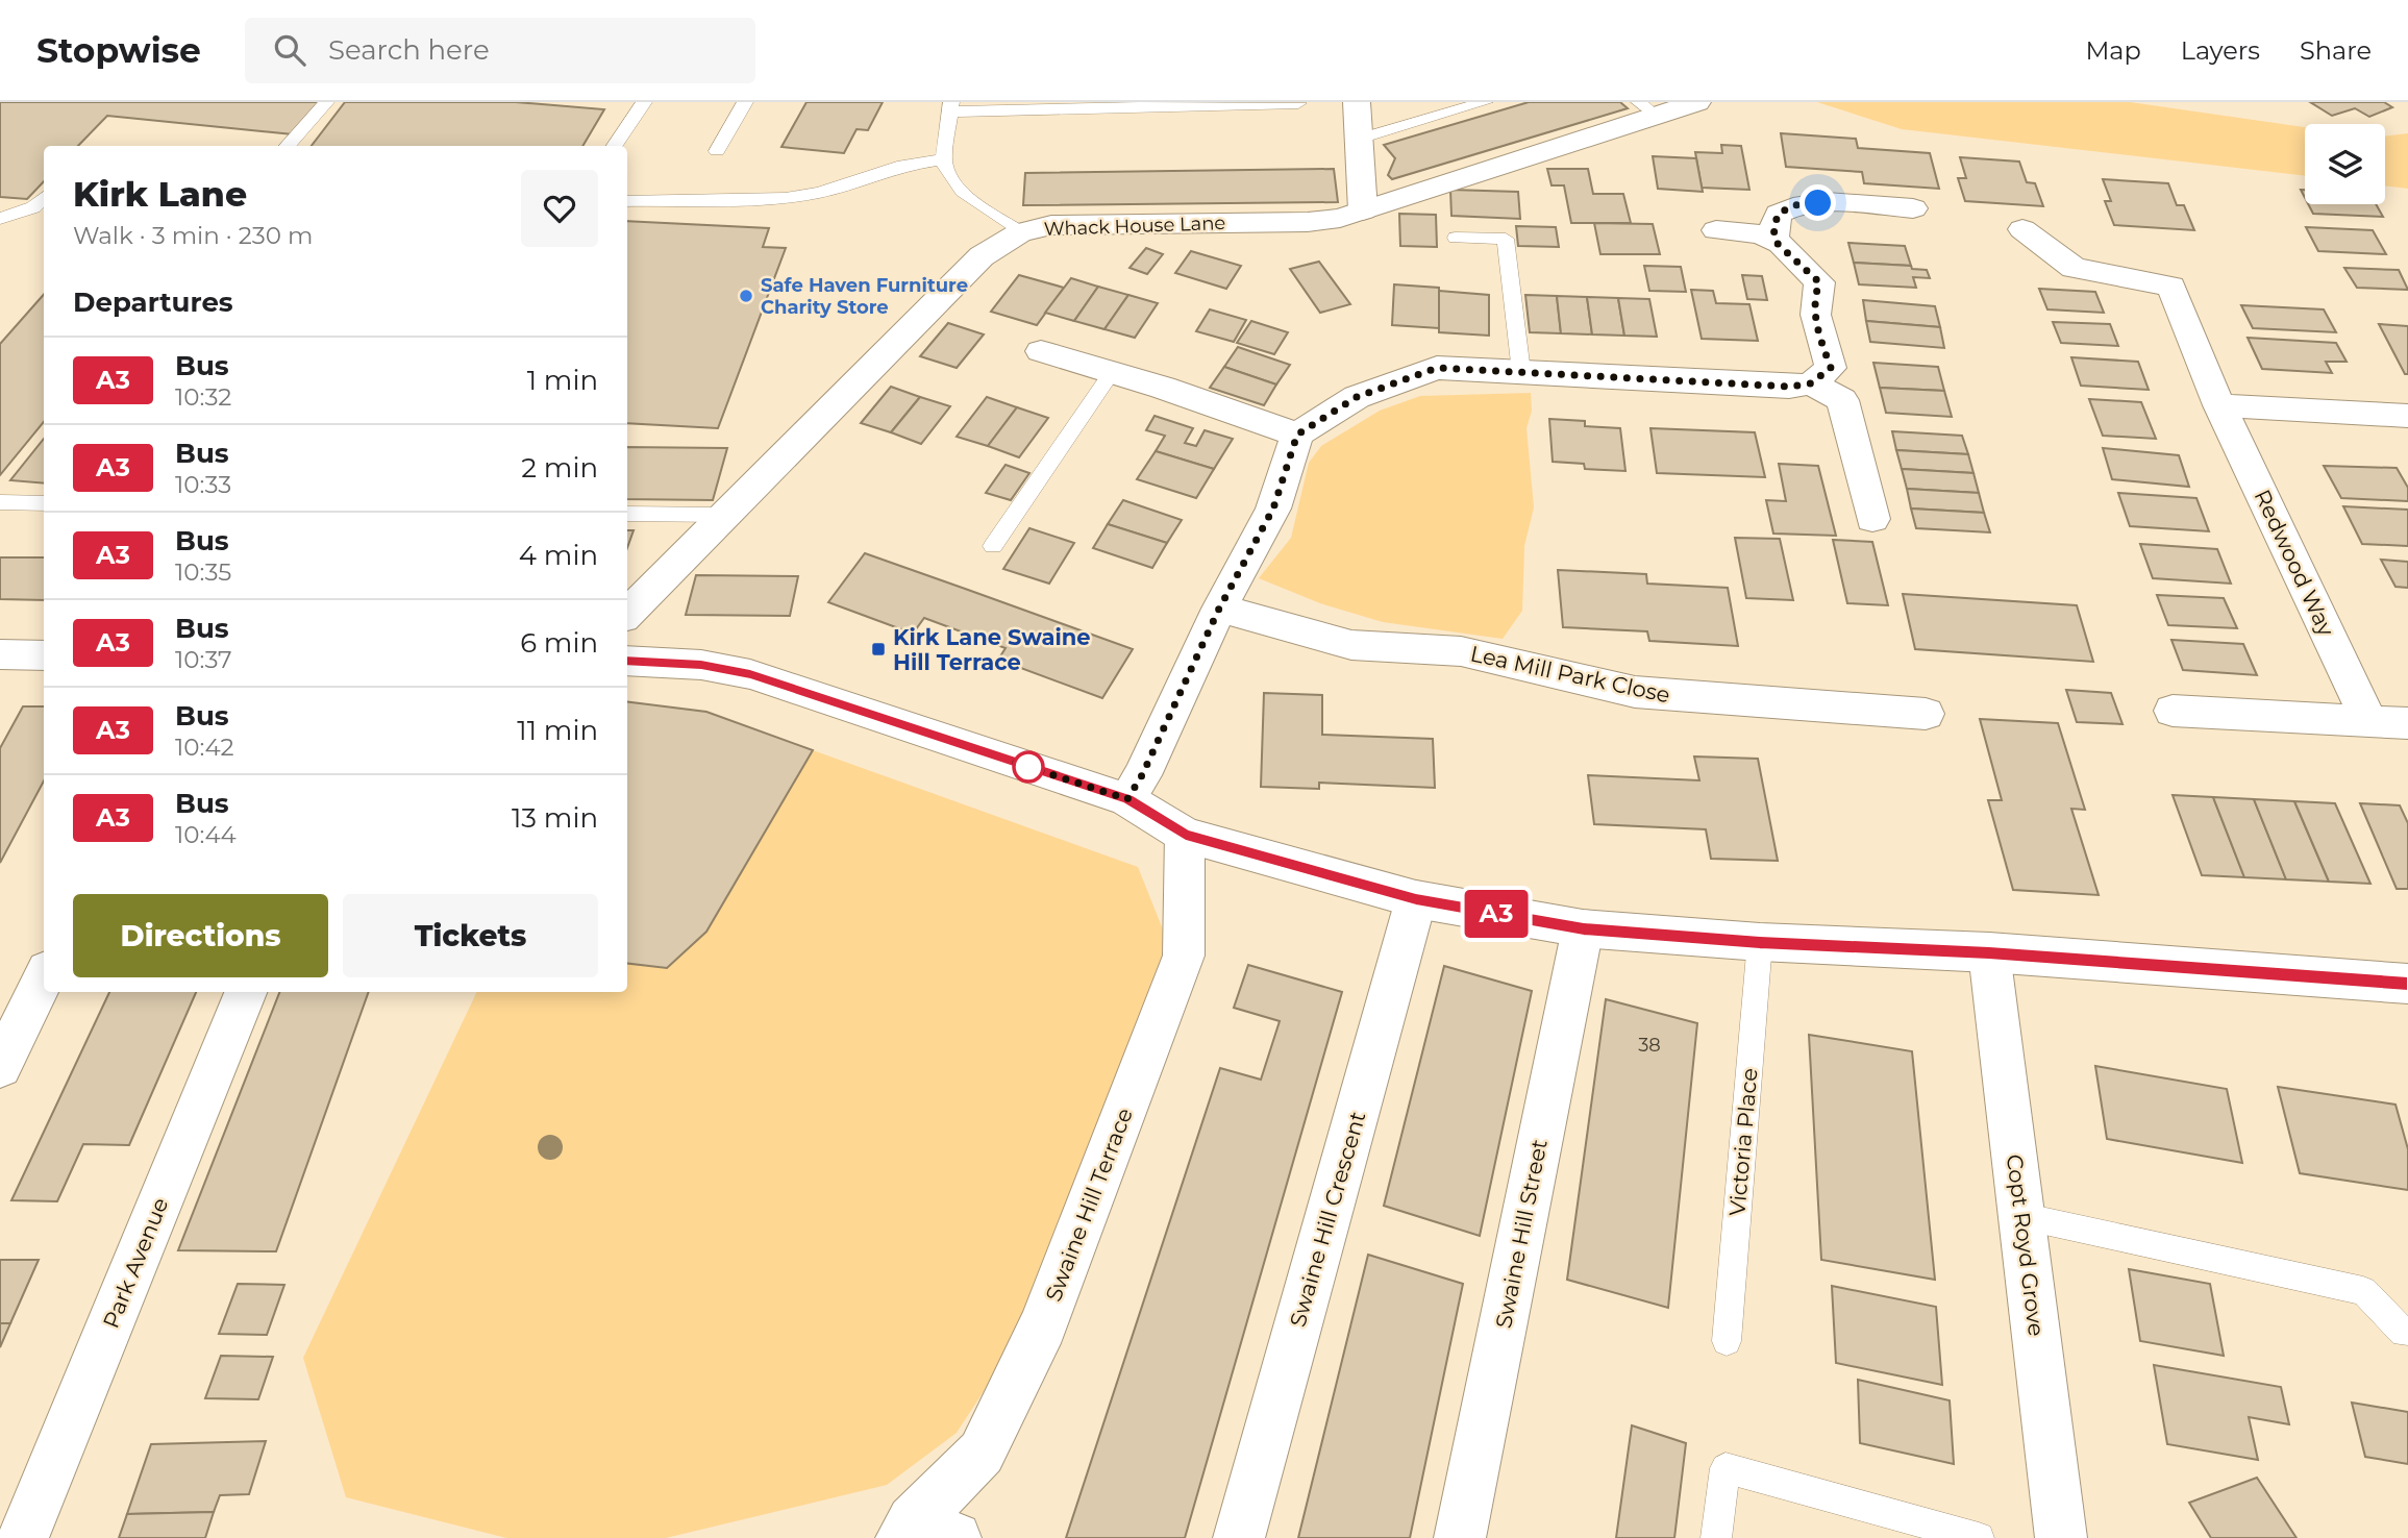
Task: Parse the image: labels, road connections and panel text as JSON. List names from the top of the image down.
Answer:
{
  "streets": {
    "street": [
      "Whack House Lane",
      "Redwood Way",
      "Lea Mill Park Close",
      "Swaine Hill Terrace",
      "Swaine Hill Crescent",
      "Swaine Hill Street",
      "Copt Royd Grove",
      "Park Avenue"
    ],
    "lane": ["Victoria Place"]
  },
  "places": {
    "other": ["Safe Haven Furniture Charity Store"],
    "transit": ["Kirk Lane Swaine Hill Terrace"]
  },
  "lines": ["bus line A3"],
  "house_numbers": ["38"],
  "page": {
    "header": "Stopwise",
    "search": "Search here",
    "nav": ["Map", "Layers", "Share"],
    "on_map": "A3",
    "heading": [
      ["Kirk Lane", "Walk · 3 min · 230 m"],
      "Departures"
    ],
    "list": [
      {
        "mark": "A3",
        "name": "Bus",
        "note": "10:32",
        "value": "1 min"
      },
      {
        "mark": "A3",
        "name": "Bus",
        "note": "10:33",
        "value": "2 min"
      },
      {
        "mark": "A3",
        "name": "Bus",
        "note": "10:35",
        "value": "4 min"
      },
      {
        "mark": "A3",
        "name": "Bus",
        "note": "10:37",
        "value": "6 min"
      },
      {
        "mark": "A3",
        "name": "Bus",
        "note": "10:42",
        "value": "11 min"
      },
      {
        "mark": "A3",
        "name": "Bus",
        "note": "10:44",
        "value": "13 min"
      }
    ],
    "buttons": ["Directions", "Tickets"]
  }
}
